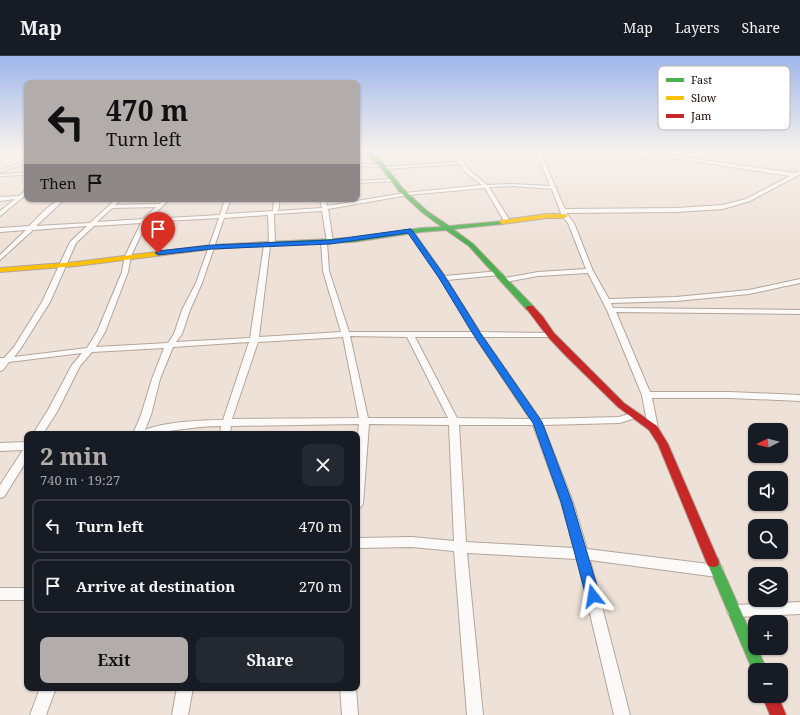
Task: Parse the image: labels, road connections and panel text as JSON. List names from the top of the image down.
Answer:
{
  "legend": ["Fast", "Slow", "Jam"],
  "north": "left",
  "page": {
    "header": "Map",
    "nav": ["Map", "Layers", "Share"],
    "turn": ["470 m", "Turn left"],
    "then": "Then",
    "map_buttons": ["+", "−"],
    "heading": ["2 min", "740 m · 19:27"],
    "list": [
      {
        "name": "Turn left",
        "value": "470 m"
      },
      {
        "name": "Arrive at destination",
        "value": "270 m"
      }
    ],
    "buttons": ["Exit", "Share"]
  }
}
